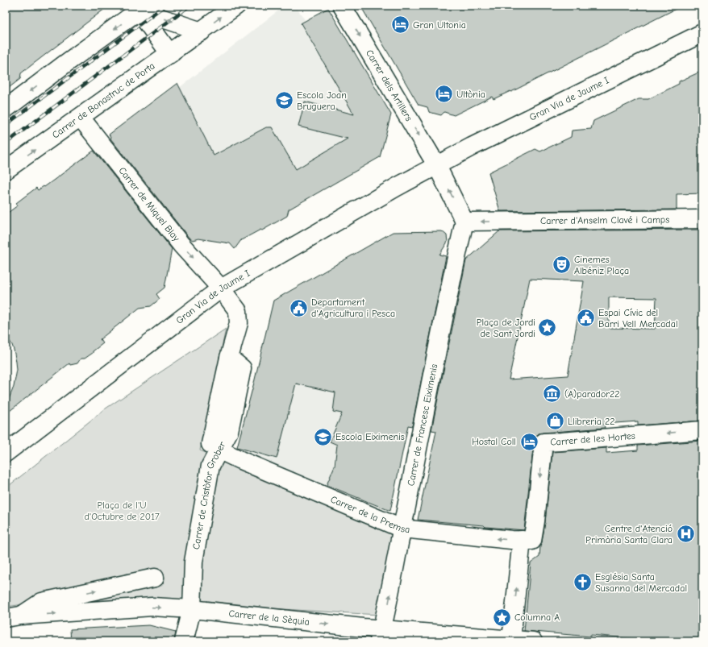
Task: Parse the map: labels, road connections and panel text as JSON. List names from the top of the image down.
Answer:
{
  "streets": {
    "street": [
      "Carrer dels Artillers",
      "Gran Via de Jaume I",
      "Carrer de Bonastruc de Porta",
      "Carrer de Miquel Blay",
      "Carrer d'Anselm Clavé i Camps",
      "Carrer de Francesc Eiximenis",
      "Carrer de les Hortes",
      "Carrer de Cristòfor Grober",
      "Carrer de la Premsa",
      "Carrer de la Sèquia"
    ]
  },
  "crossings": [
    ["Carrer dels Artillers", "Gran Via de Jaume I"],
    ["Gran Via de Jaume I", "Carrer de Miquel Blay"],
    ["Gran Via de Jaume I", "Carrer de Cristòfor Grober"],
    ["Carrer de Bonastruc de Porta", "Carrer de Miquel Blay"],
    ["Carrer de Miquel Blay", "Carrer de Cristòfor Grober"],
    ["Carrer d'Anselm Clavé i Camps", "Carrer de Francesc Eiximenis"],
    ["Carrer de Francesc Eiximenis", "Carrer de la Premsa"],
    ["Carrer de Francesc Eiximenis", "Carrer de la Sèquia"],
    ["Carrer de les Hortes", "Carrer de la Premsa"],
    ["Carrer de les Hortes", "Carrer de la Sèquia"],
    ["Carrer de Cristòfor Grober", "Carrer de la Premsa"],
    ["Carrer de Cristòfor Grober", "Carrer de la Sèquia"]
  ],
  "one_way": [
    "Carrer dels Artillers",
    "Carrer de Miquel Blay",
    "Carrer d'Anselm Clavé i Camps",
    "Carrer de la Premsa"
  ],
  "parks": ["Plaça de l'U d'Octubre de 2017"],
  "places": {
    "hotel": ["Gran Ultonia", "Ultònia", "Hostal Coll"],
    "school or university": ["Escola Joan Bruguera", "Escola Eiximenis"],
    "theatre": ["Cinemes Albéniz Plaça"],
    "public building": ["Departament d'Agricultura i Pesca", "Espai Cívic del Barri Vell Mercadal"],
    "place": ["Plaça de Jordi de Sant Jordi", "Columna A"],
    "museum": ["(A)parador22"],
    "shop": ["Llibreria 22"],
    "hospital": ["Centre d'Atenció Primària Santa Clara"],
    "church": ["Església Santa Susanna del Mercadal"]
  }
}
